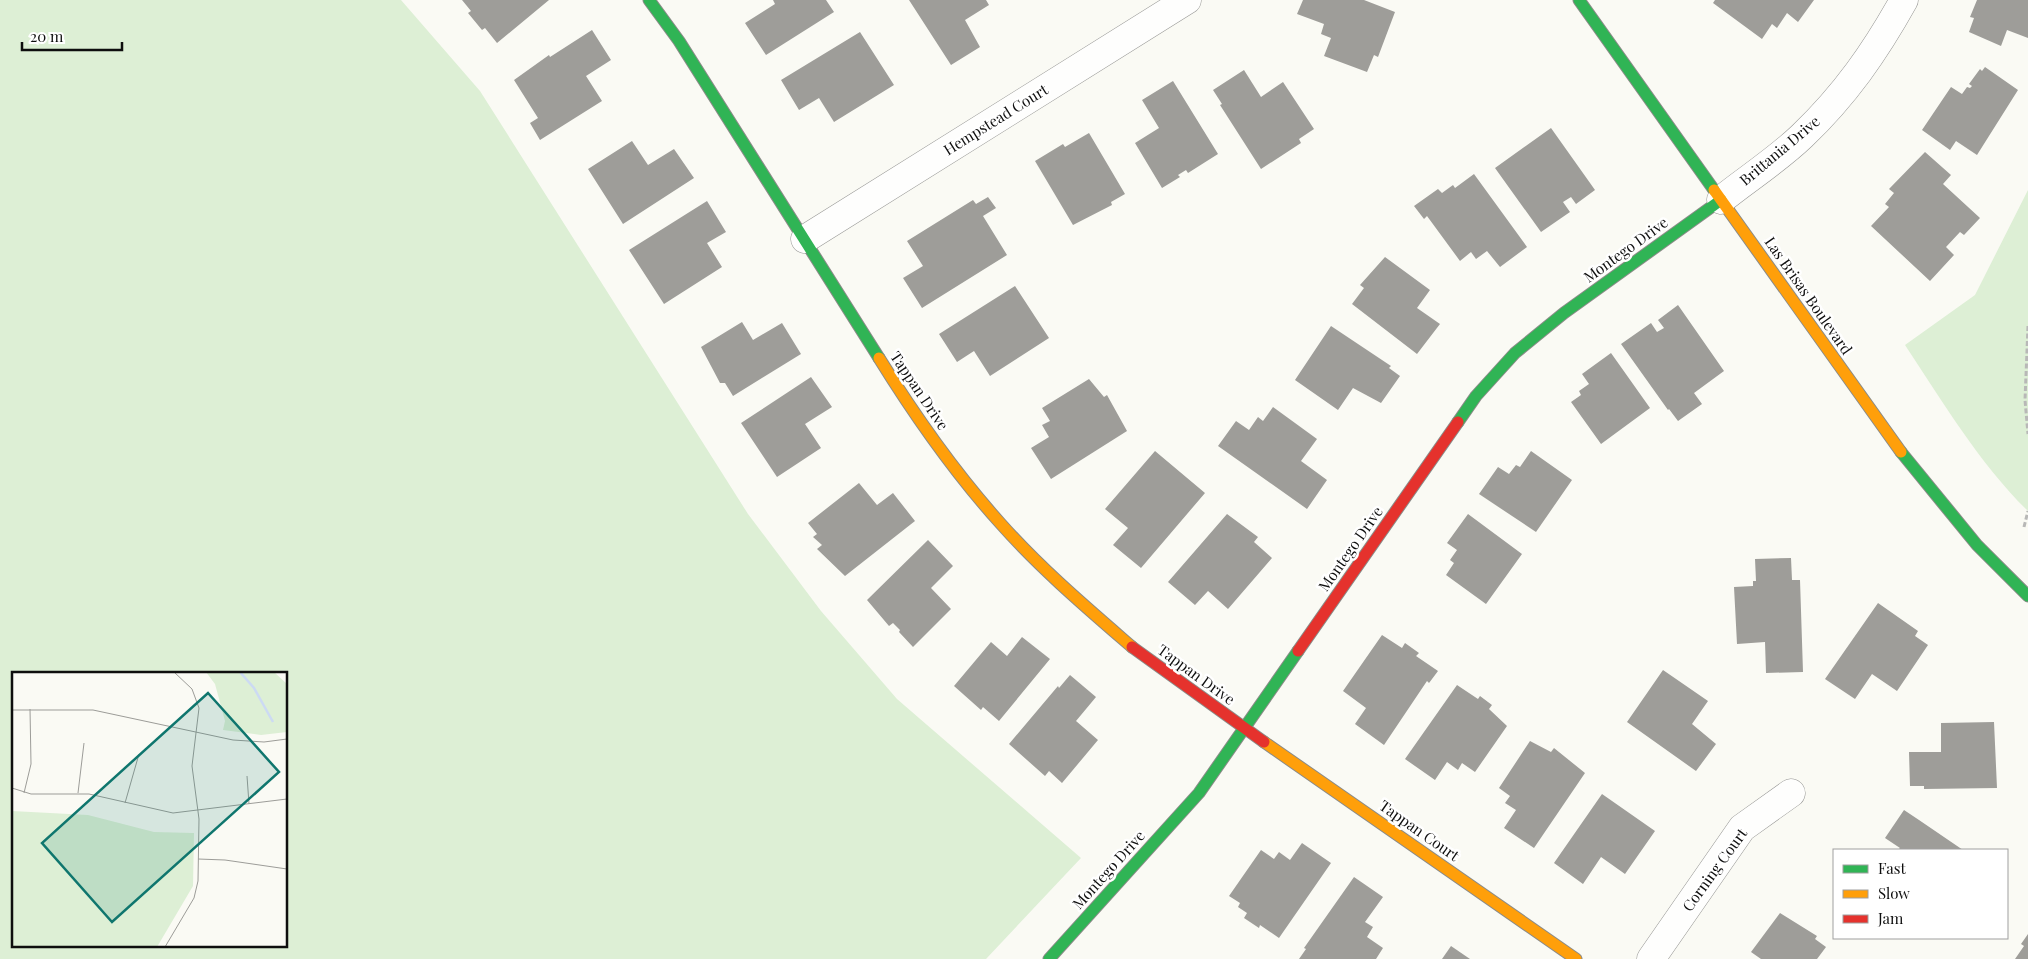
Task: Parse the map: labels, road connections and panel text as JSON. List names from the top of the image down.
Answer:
{
  "streets": {
    "street": [
      "Hempstead Court",
      "Brittania Drive",
      "Montego Drive",
      "Las Brisas Boulevard",
      "Tappan Drive",
      "Tappan Court",
      "Corning Court"
    ]
  },
  "crossings": [
    ["Hempstead Court", "Tappan Drive"],
    ["Brittania Drive", "Montego Drive"],
    ["Brittania Drive", "Las Brisas Boulevard"],
    ["Montego Drive", "Las Brisas Boulevard"],
    ["Montego Drive", "Tappan Drive"],
    ["Montego Drive", "Tappan Court"],
    ["Tappan Drive", "Tappan Court"]
  ],
  "legend": ["Fast", "Slow", "Jam"],
  "scale_bar": "20 m"
}
